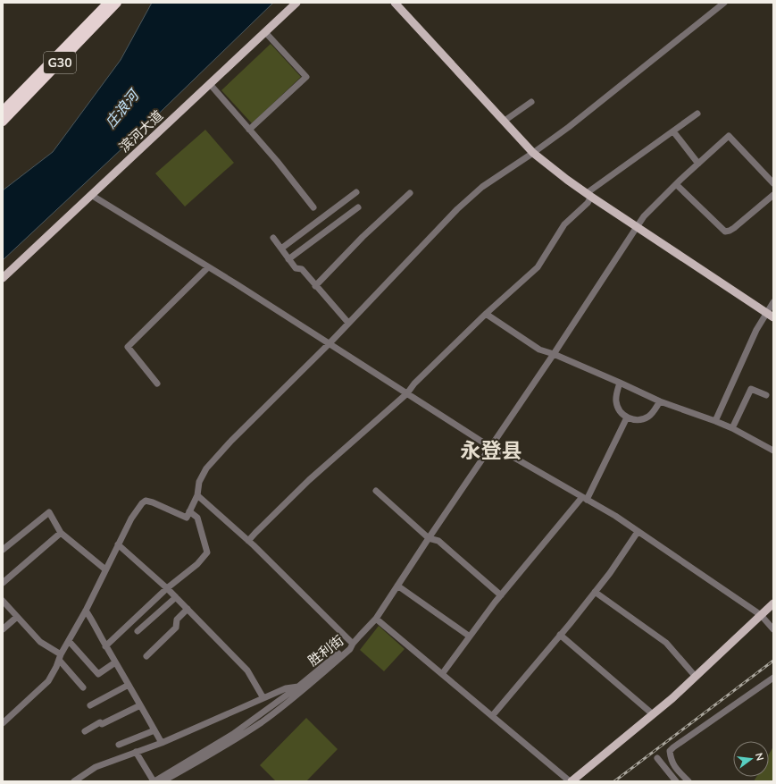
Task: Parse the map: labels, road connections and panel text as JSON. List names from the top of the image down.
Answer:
{
  "streets": {
    "highway": ["G30"],
    "main road": ["滨河大道"],
    "street": ["胜利街"]
  },
  "districts": ["永登县"],
  "water": ["庄浪河"],
  "north": "right"
}
